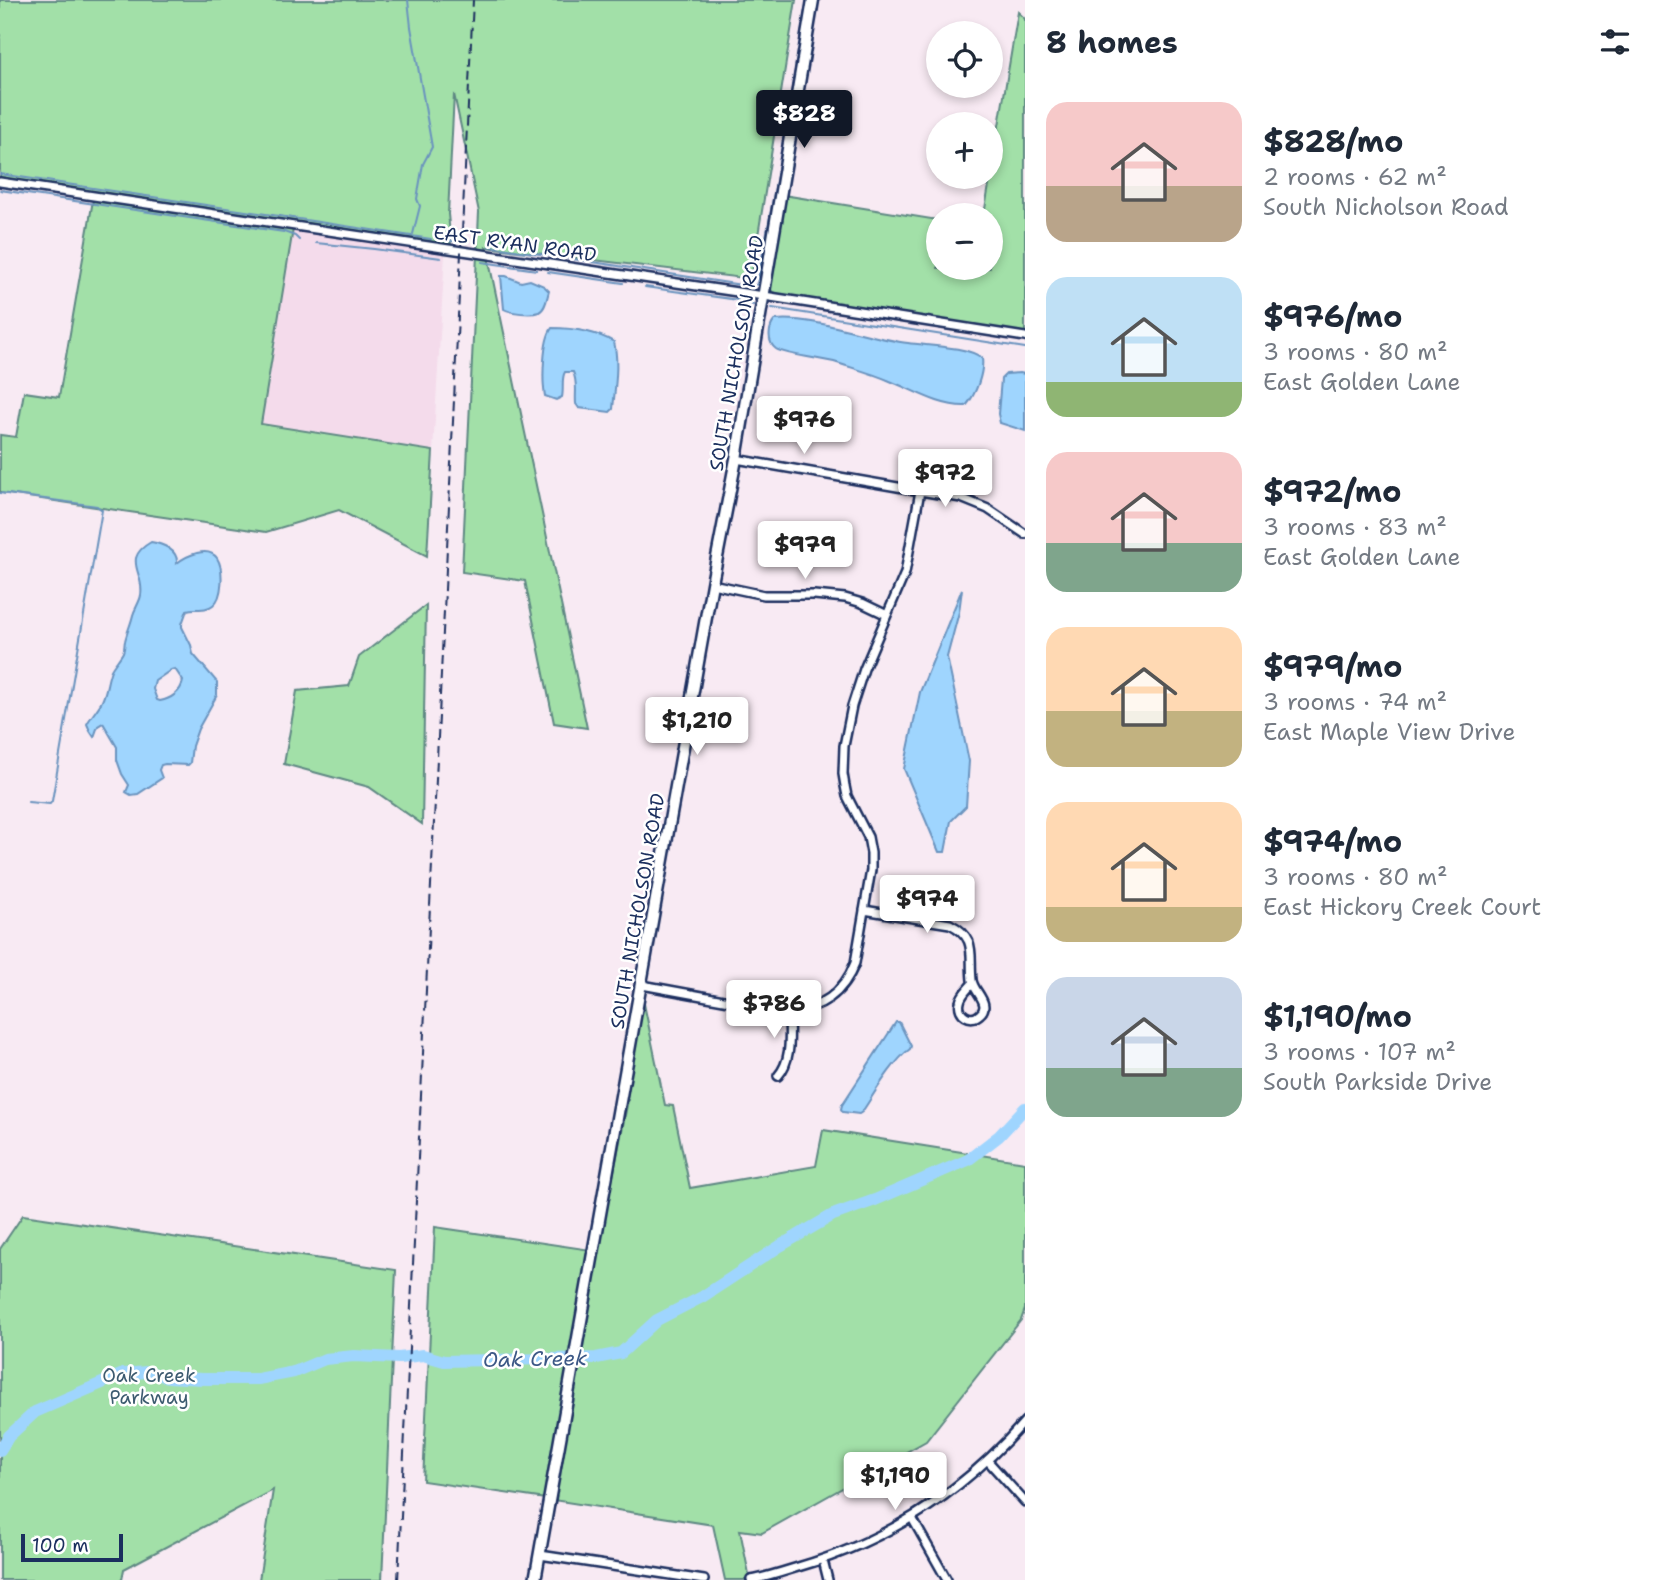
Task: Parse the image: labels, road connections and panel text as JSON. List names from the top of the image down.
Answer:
{
  "streets": {
    "street": ["EAST RYAN ROAD", "SOUTH NICHOLSON ROAD"]
  },
  "crossings": [
    ["EAST RYAN ROAD", "SOUTH NICHOLSON ROAD"]
  ],
  "water": ["Oak Creek"],
  "parks": ["Oak Creek Parkway"],
  "scale_bar": "100 m",
  "page": {
    "heading": "8 homes",
    "map_buttons": ["+", "−"],
    "list": [
      {
        "name": "$828/mo",
        "note": "2 rooms · 62 m² · South Nicholson Road"
      },
      {
        "name": "$976/mo",
        "note": "3 rooms · 80 m² · East Golden Lane"
      },
      {
        "name": "$972/mo",
        "note": "3 rooms · 83 m² · East Golden Lane"
      },
      {
        "name": "$979/mo",
        "note": "3 rooms · 74 m² · East Maple View Drive"
      },
      {
        "name": "$974/mo",
        "note": "3 rooms · 80 m² · East Hickory Creek Court"
      },
      {
        "name": "$1,190/mo",
        "note": "3 rooms · 107 m² · South Parkside Drive"
      }
    ],
    "price": [
      "$828",
      "$976",
      "$972",
      "$979",
      "$1,210",
      "$974",
      "$786",
      "$1,190"
    ],
    "scale": "100 m"
  }
}
